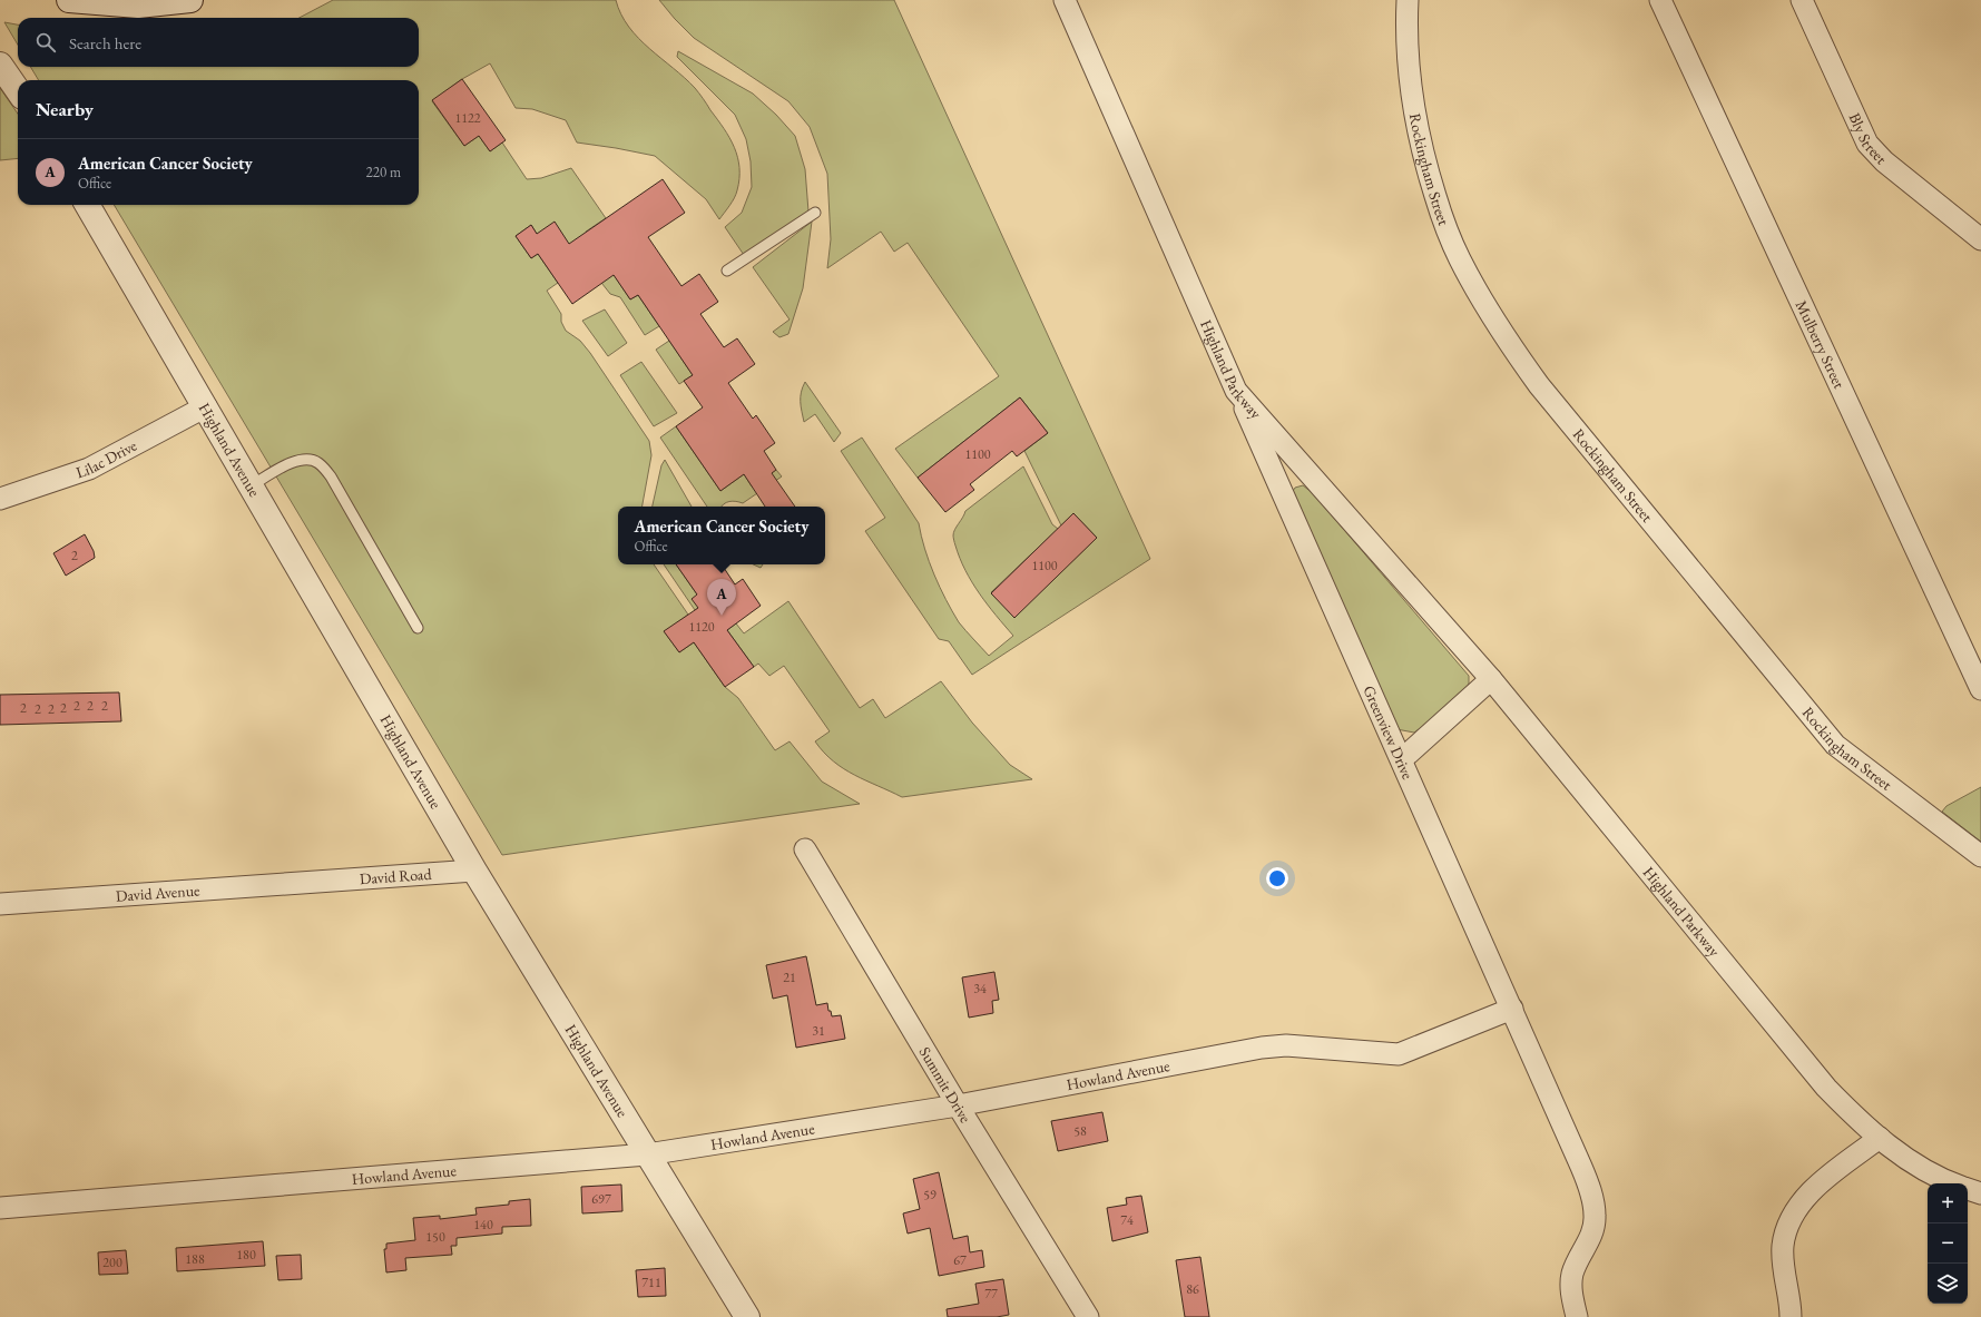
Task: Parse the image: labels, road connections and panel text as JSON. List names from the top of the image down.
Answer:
{
  "streets": {
    "street": [
      "Bly Street",
      "Rockingham Street",
      "Mulberry Street",
      "Highland Parkway",
      "Highland Avenue",
      "Lilac Drive",
      "Greenview Drive",
      "David Road",
      "David Avenue",
      "Howland Avenue",
      "Summit Drive"
    ]
  },
  "crossings": [
    ["Highland Parkway", "Greenview Drive"],
    ["Highland Avenue", "Lilac Drive"],
    ["Highland Avenue", "David Road"],
    ["Highland Avenue", "Howland Avenue"],
    ["Greenview Drive", "Howland Avenue"],
    ["David Road", "David Avenue"],
    ["Howland Avenue", "Summit Drive"]
  ],
  "house_numbers": [
    "1122",
    "1100",
    "2",
    "1100",
    "1120",
    "2",
    "2",
    "2",
    "2",
    "2",
    "2",
    "2",
    "21",
    "34",
    "31",
    "58",
    "59",
    "697",
    "74",
    "140",
    "150",
    "180",
    "188",
    "67",
    "200",
    "711",
    "86",
    "77"
  ],
  "page": {
    "search": "Search here",
    "heading": "Nearby",
    "list": [
      {
        "mark": "A",
        "name": "American Cancer Society",
        "note": "Office",
        "value": "220 m"
      }
    ],
    "popup": ["American Cancer Society", "Office"],
    "pins": "A",
    "map_buttons": ["+", "−"]
  }
}
